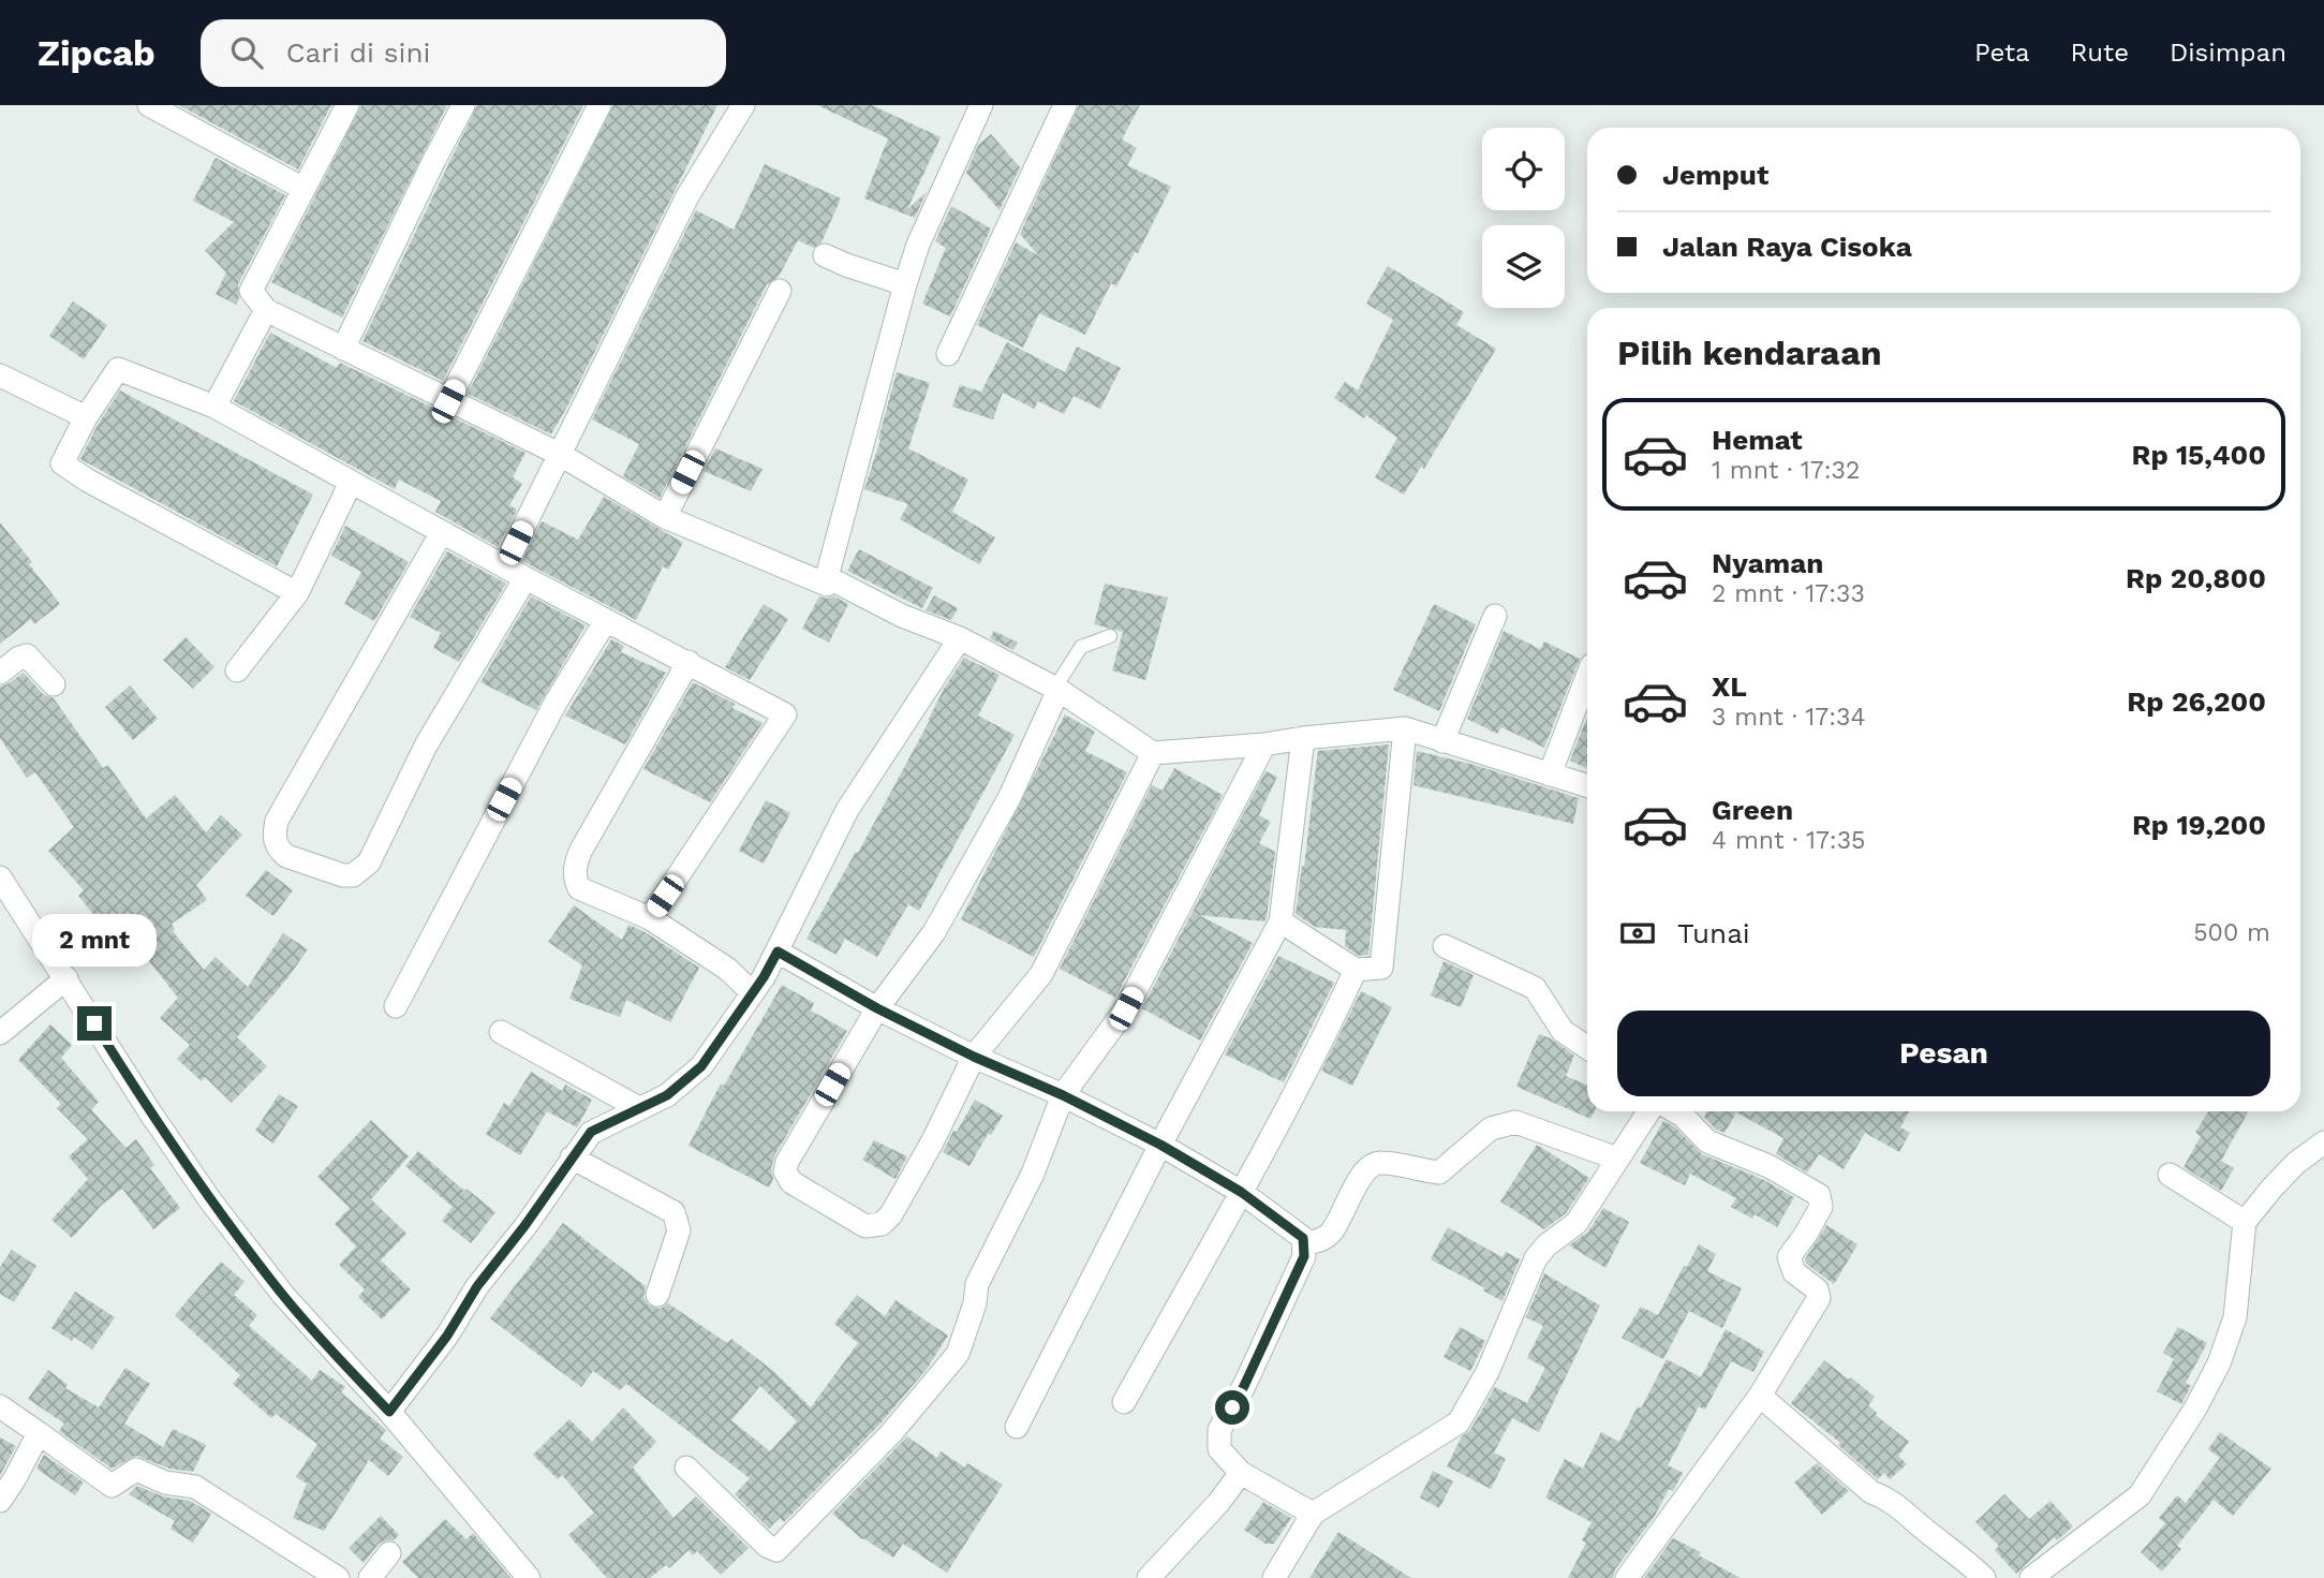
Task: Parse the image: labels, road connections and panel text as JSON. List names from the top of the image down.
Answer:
{
  "page": {
    "header": "Zipcab",
    "search": "Cari di sini",
    "nav": ["Peta", "Rute", "Disimpan"],
    "banner": ["Jemput", "Jalan Raya Cisoka"],
    "heading": "Pilih kendaraan",
    "list": [
      {
        "name": "Hemat",
        "note": "1 mnt · 17:32",
        "value": "Rp 15,400"
      },
      {
        "name": "Nyaman",
        "note": "2 mnt · 17:33",
        "value": "Rp 20,800"
      },
      {
        "name": "XL",
        "note": "3 mnt · 17:34",
        "value": "Rp 26,200"
      },
      {
        "name": "Green",
        "note": "4 mnt · 17:35",
        "value": "Rp 19,200"
      }
    ],
    "pay": ["Tunai", "500 m"],
    "bubble": "2 mnt",
    "buttons": "Pesan"
  }
}
